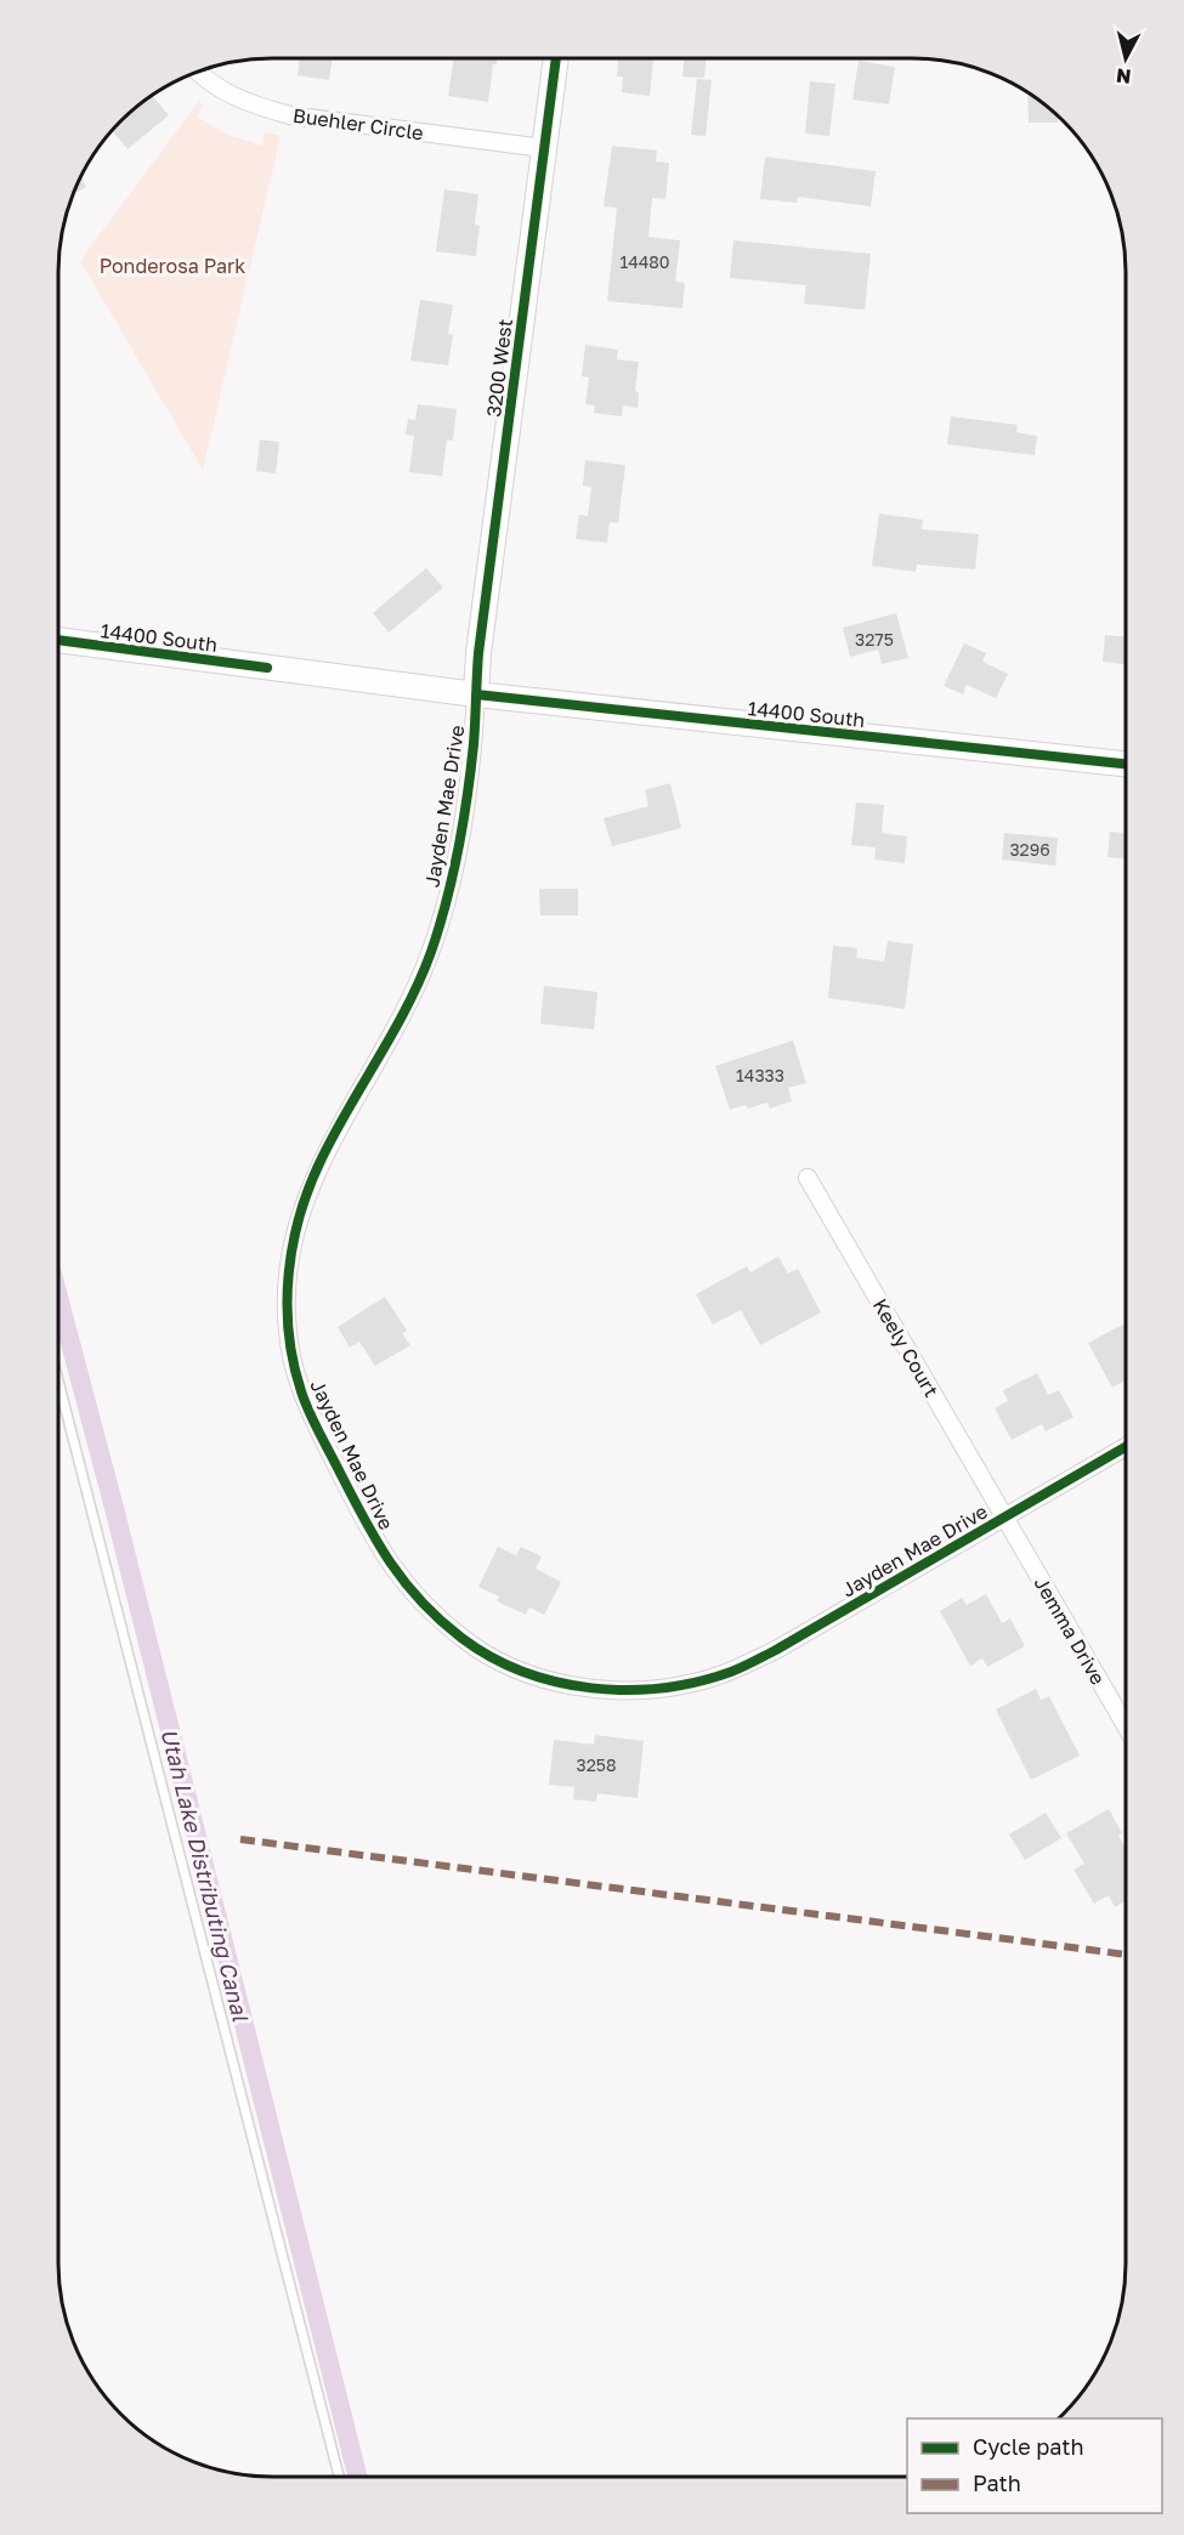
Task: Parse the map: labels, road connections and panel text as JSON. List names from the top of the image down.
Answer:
{
  "streets": {
    "street": [
      "Buehler Circle",
      "3200 West",
      "14400 South",
      "Jayden Mae Drive",
      "Keely Court",
      "Jemma Drive"
    ]
  },
  "crossings": [
    ["Buehler Circle", "3200 West"],
    ["3200 West", "14400 South"],
    ["3200 West", "Jayden Mae Drive"],
    ["14400 South", "Jayden Mae Drive"],
    ["Jayden Mae Drive", "Keely Court"],
    ["Jayden Mae Drive", "Jemma Drive"],
    ["Keely Court", "Jemma Drive"]
  ],
  "water": ["Utah Lake Distributing Canal"],
  "parks": ["Ponderosa Park"],
  "house_numbers": [
    "14480",
    "3275",
    "3296",
    "14333",
    "3258"
  ],
  "legend": ["Cycle path", "Path"],
  "north": "bottom"
}
